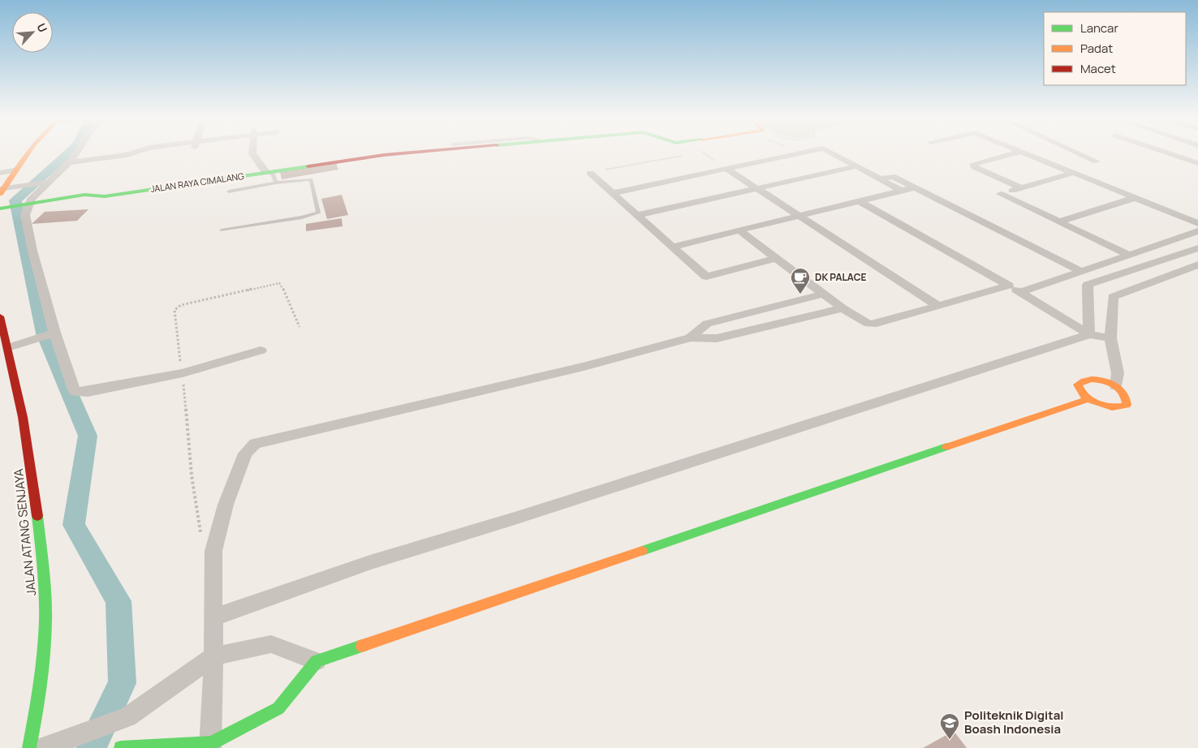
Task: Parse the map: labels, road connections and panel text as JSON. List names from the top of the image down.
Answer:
{
  "streets": {
    "street": ["JALAN RAYA CIMALANG", "JALAN ATANG SENJAYA"]
  },
  "places": {
    "cafe": ["DK PALACE"],
    "school or university": ["Politeknik Digital Boash Indonesia"]
  },
  "legend": ["Lancar", "Padat", "Macet"],
  "north": "top right"
}
